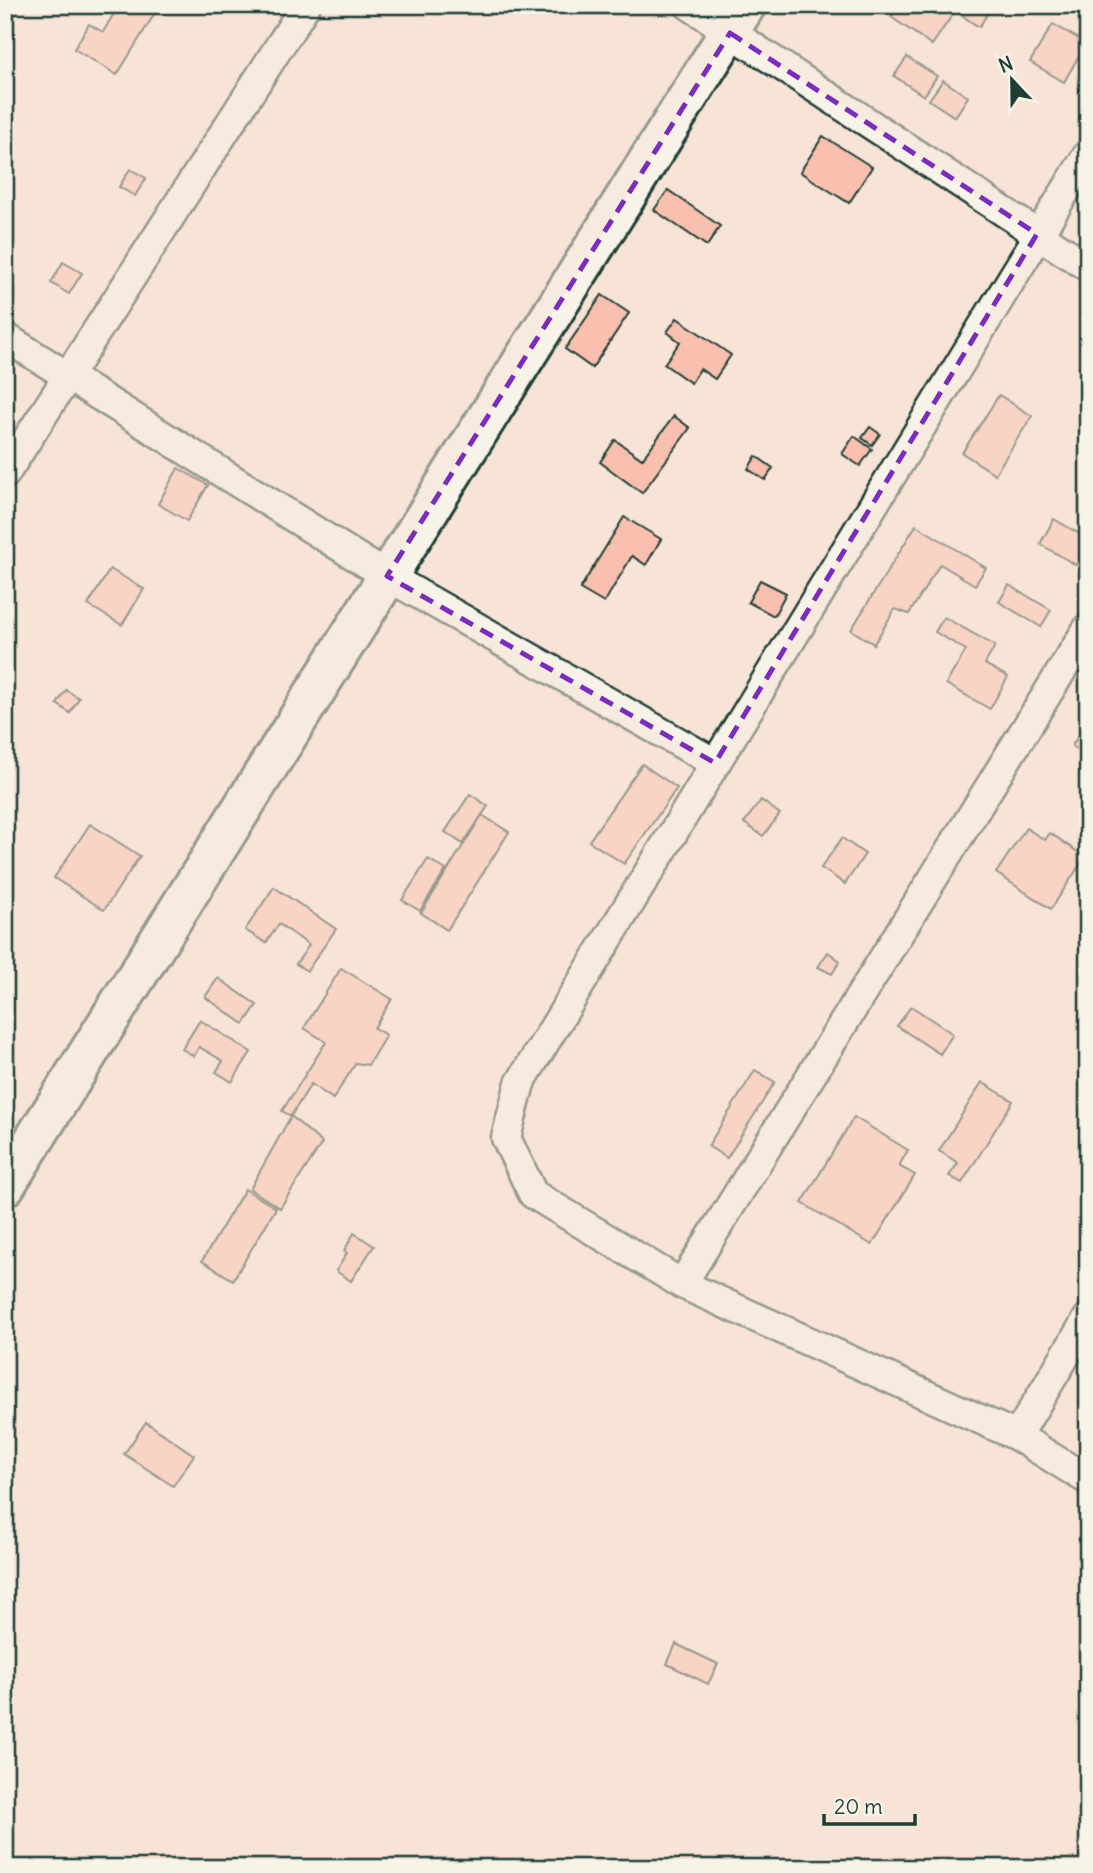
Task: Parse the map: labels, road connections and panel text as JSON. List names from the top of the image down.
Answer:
{
  "scale_bar": "20 m",
  "north": "top"
}
